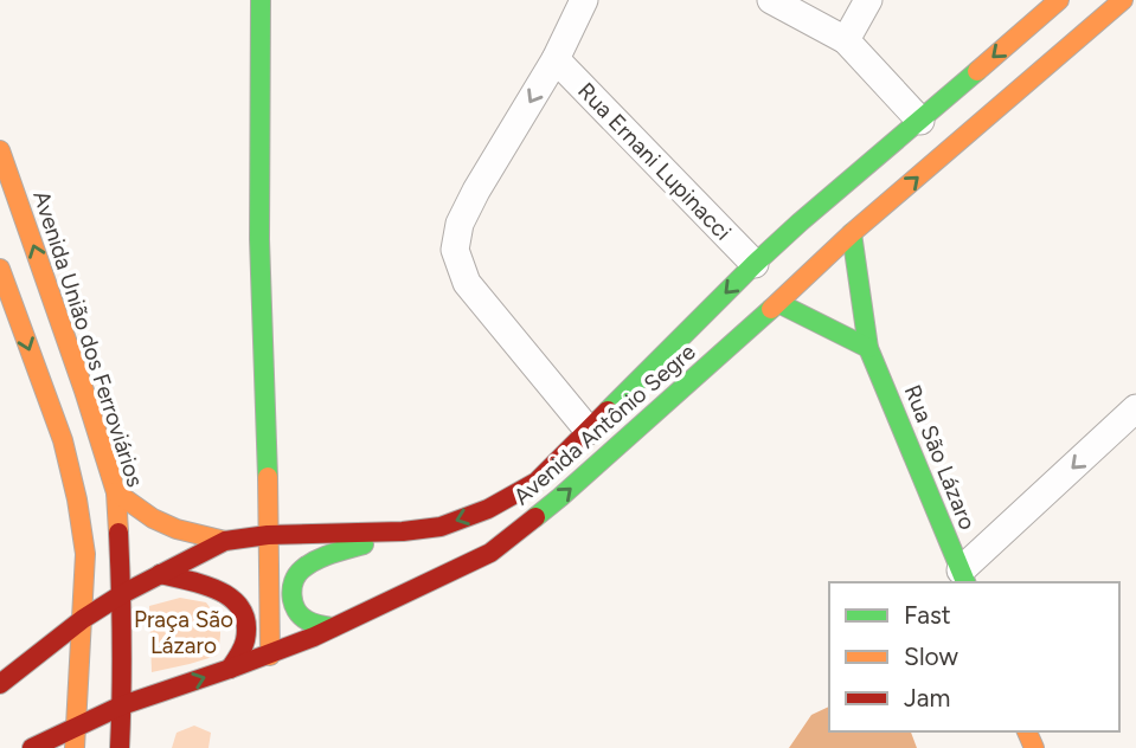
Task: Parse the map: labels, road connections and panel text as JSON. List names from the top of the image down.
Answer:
{
  "streets": {
    "main road": ["Avenida União dos Ferroviários", "Avenida Antônio Segre", "Rua São Lázaro"],
    "street": ["Rua Ernani Lupinacci"]
  },
  "crossings": [
    ["Rua Ernani Lupinacci", "Avenida Antônio Segre"],
    ["Avenida União dos Ferroviários", "Avenida Antônio Segre"],
    ["Avenida Antônio Segre", "Rua São Lázaro"]
  ],
  "parks": ["Praça São Lázaro"],
  "legend": ["Fast", "Slow", "Jam"]
}
